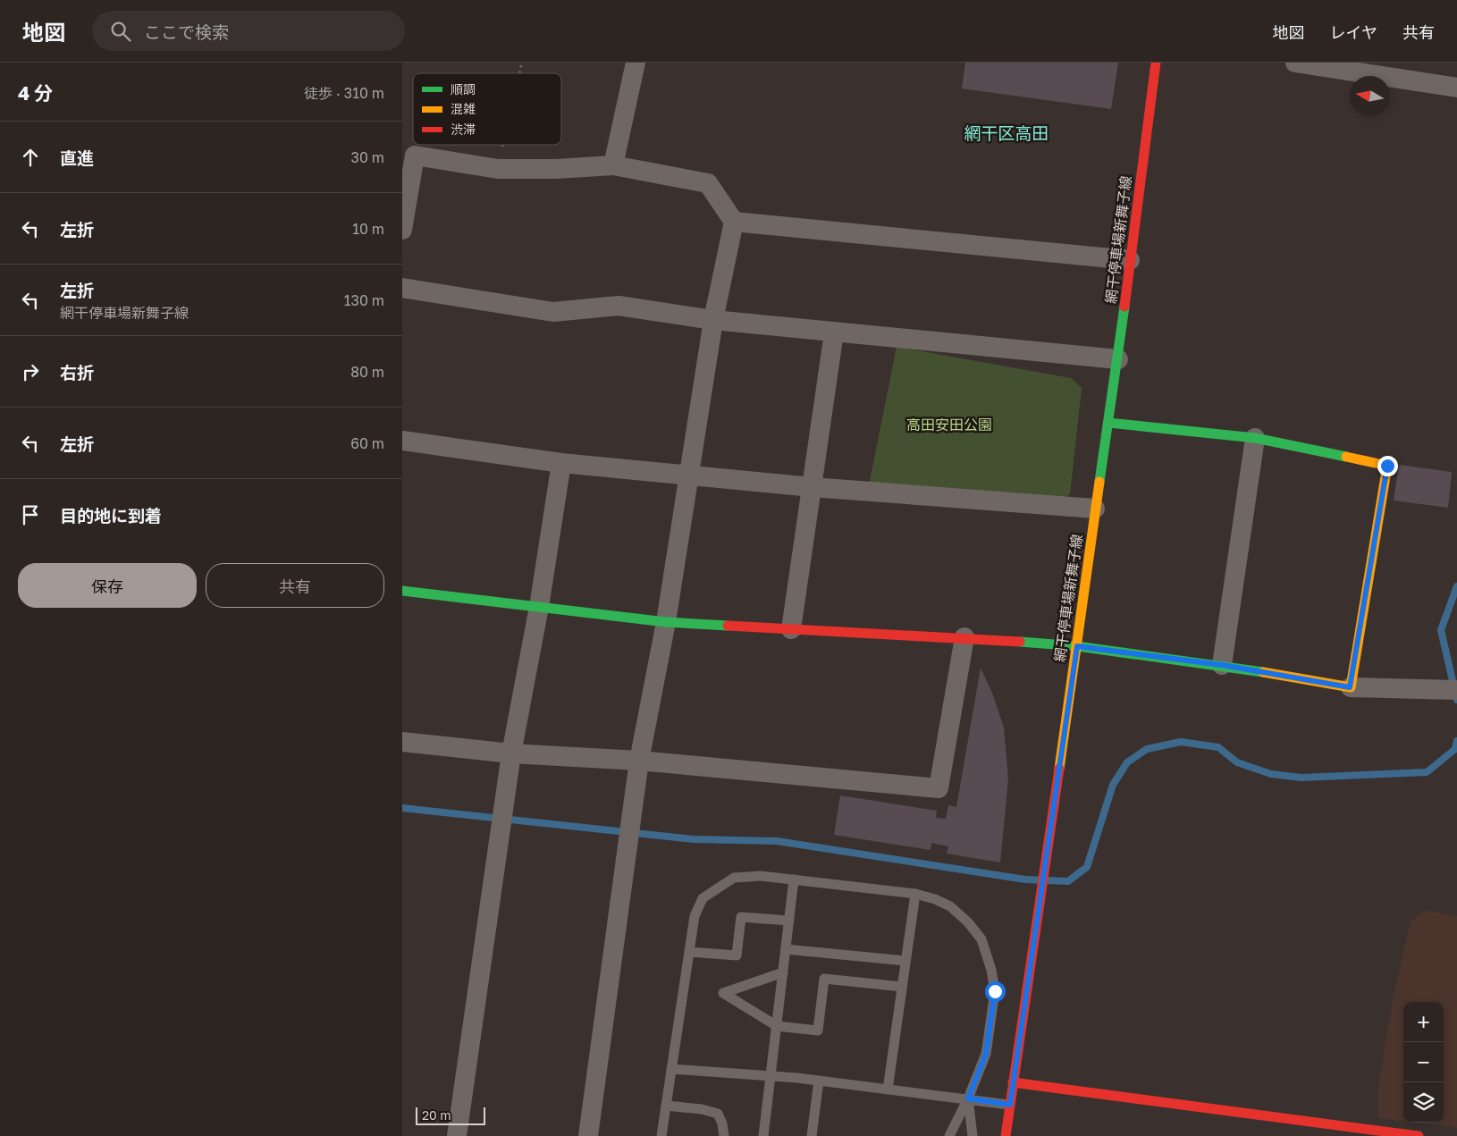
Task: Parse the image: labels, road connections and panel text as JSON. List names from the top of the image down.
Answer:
{
  "streets": {
    "street": ["網干停車場新舞子線"]
  },
  "districts": ["網干区高田"],
  "parks": ["高田安田公園"],
  "legend": ["順調", "混雑", "渋滞"],
  "scale_bar": "20 m",
  "north": "left",
  "page": {
    "header": "地図",
    "search": "ここで検索",
    "nav": ["地図", "レイヤ", "共有"],
    "heading": ["4 分", "徒歩 · 310 m"],
    "list": [
      ["直進", "30 m"],
      ["左折", "10 m"],
      ["左折", "網干停車場新舞子線", "130 m"],
      ["右折", "80 m"],
      ["左折", "60 m"],
      "目的地に到着"
    ],
    "buttons": ["保存", "共有"],
    "map_buttons": ["+", "−"],
    "scale": "20 m"
  }
}
